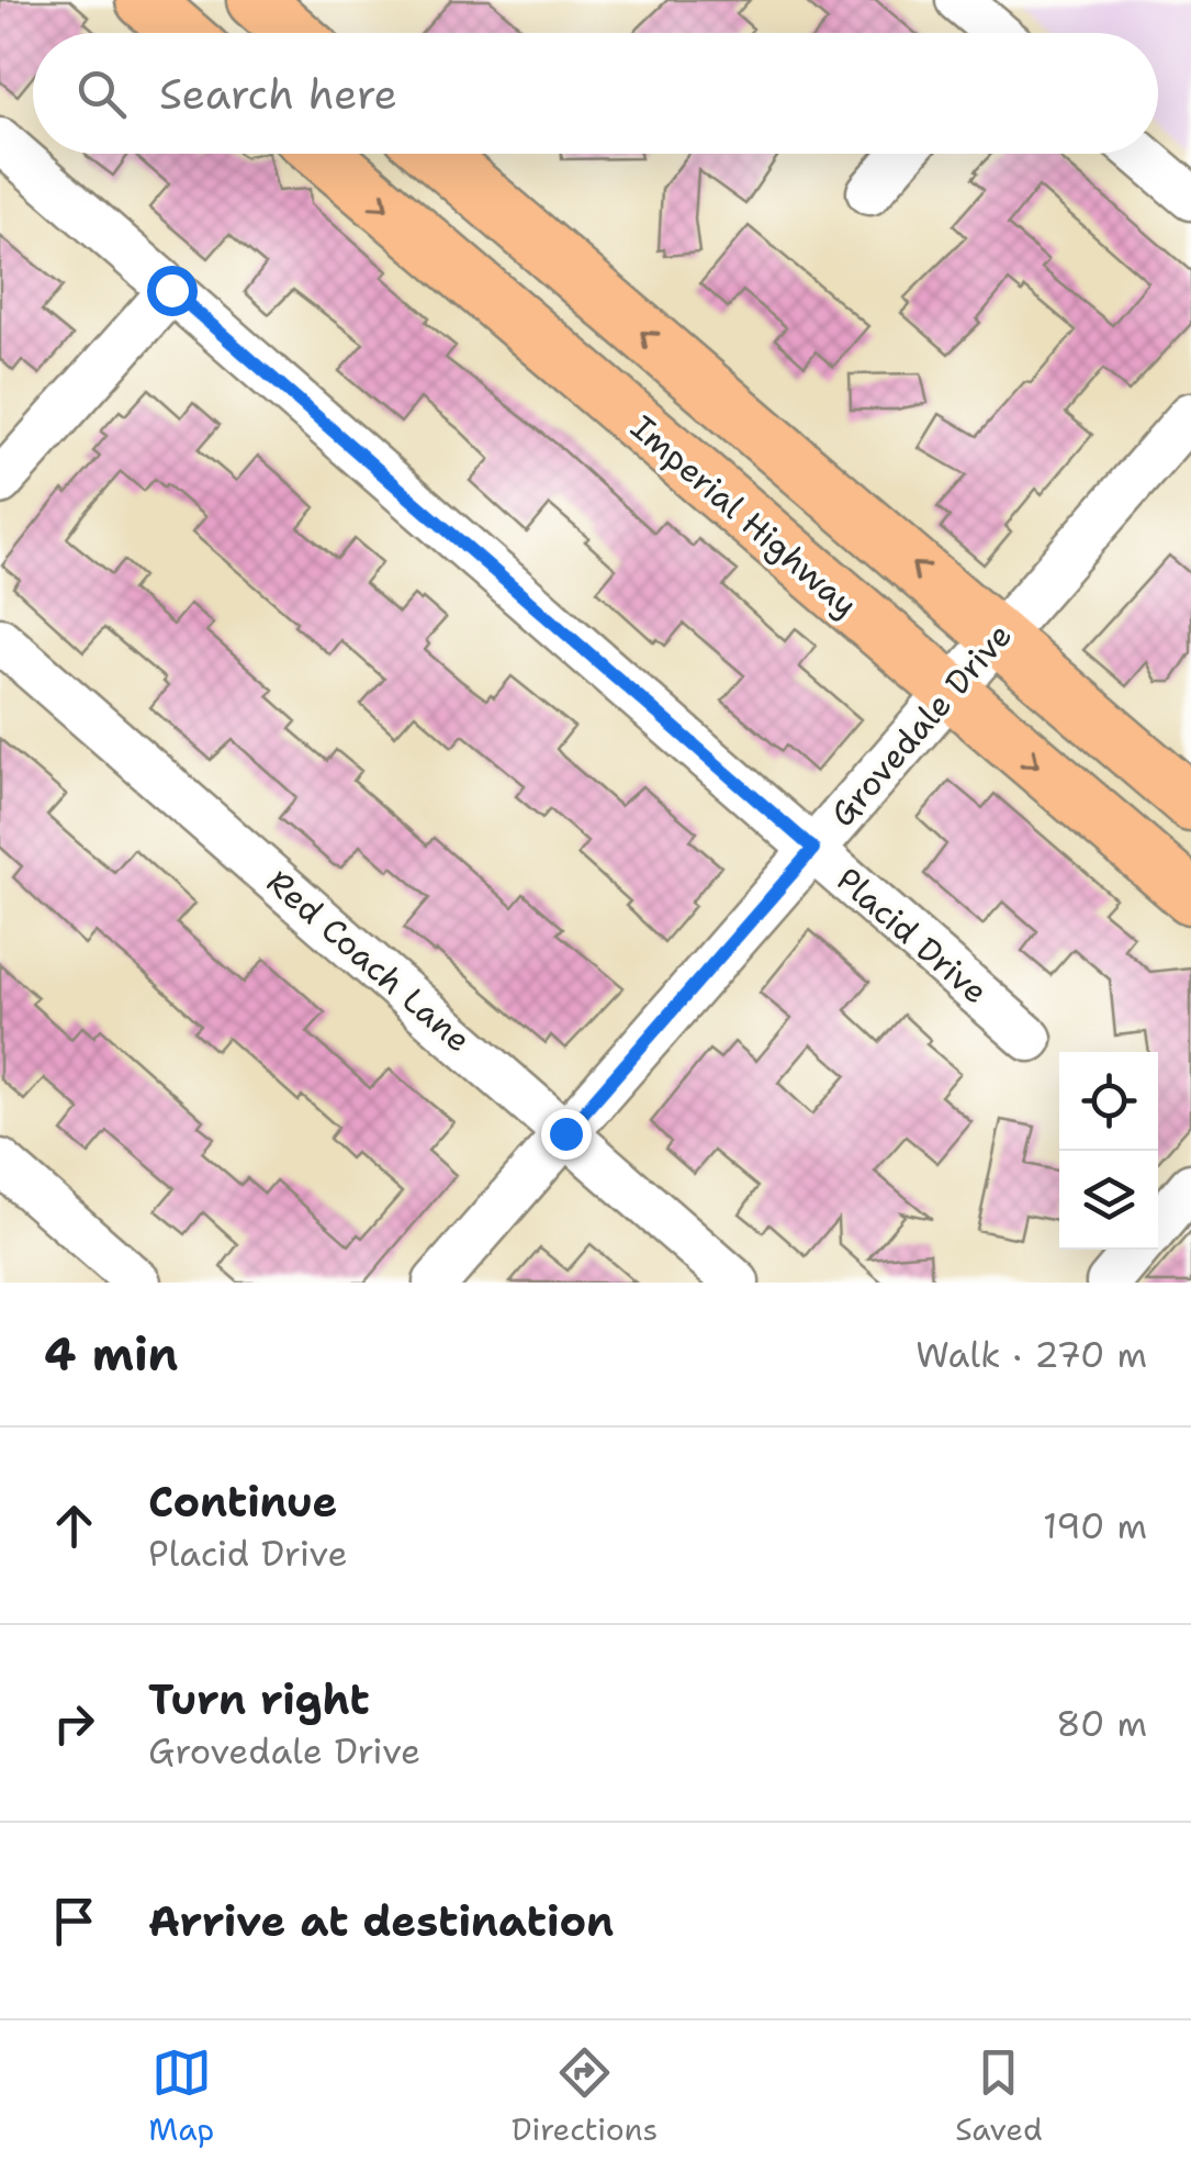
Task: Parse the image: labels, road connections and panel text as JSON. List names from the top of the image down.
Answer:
{
  "streets": {
    "main road": ["Imperial Highway"],
    "street": ["Grovedale Drive", "Placid Drive", "Red Coach Lane"]
  },
  "crossings": [
    ["Imperial Highway", "Grovedale Drive"],
    ["Grovedale Drive", "Placid Drive"],
    ["Grovedale Drive", "Red Coach Lane"]
  ],
  "page": {
    "search": "Search here",
    "heading": ["4 min", "Walk · 270 m"],
    "list": [
      ["Continue", "Placid Drive", "190 m"],
      ["Turn right", "Grovedale Drive", "80 m"],
      "Arrive at destination"
    ],
    "nav": ["Map", "Directions", "Saved"]
  }
}
